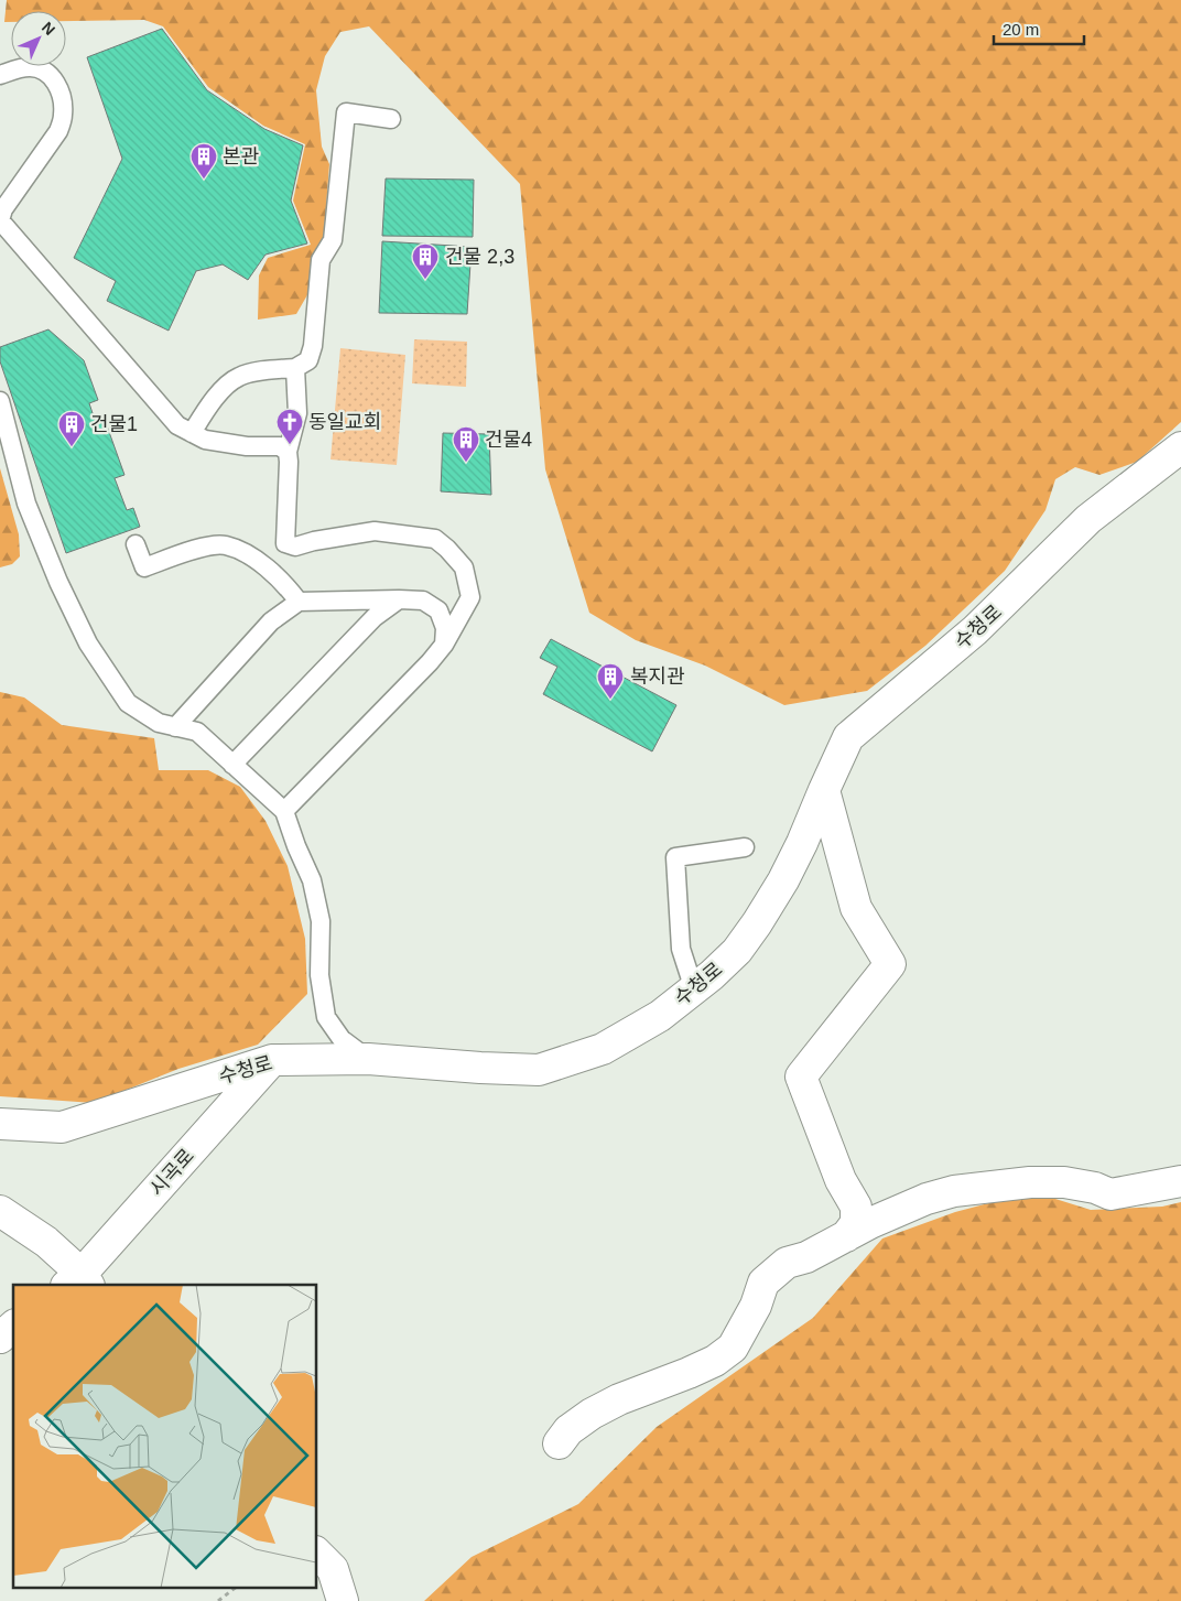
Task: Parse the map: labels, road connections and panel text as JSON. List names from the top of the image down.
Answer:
{
  "streets": {
    "street": ["수청로", "시곡로"]
  },
  "crossings": [
    ["수청로", "시곡로"]
  ],
  "places": {
    "building": [
      "본관",
      "건물 2,3",
      "건물1",
      "건물4",
      "복지관"
    ],
    "church": ["동일교회"]
  },
  "scale_bar": "20 m",
  "north": "top right"
}
